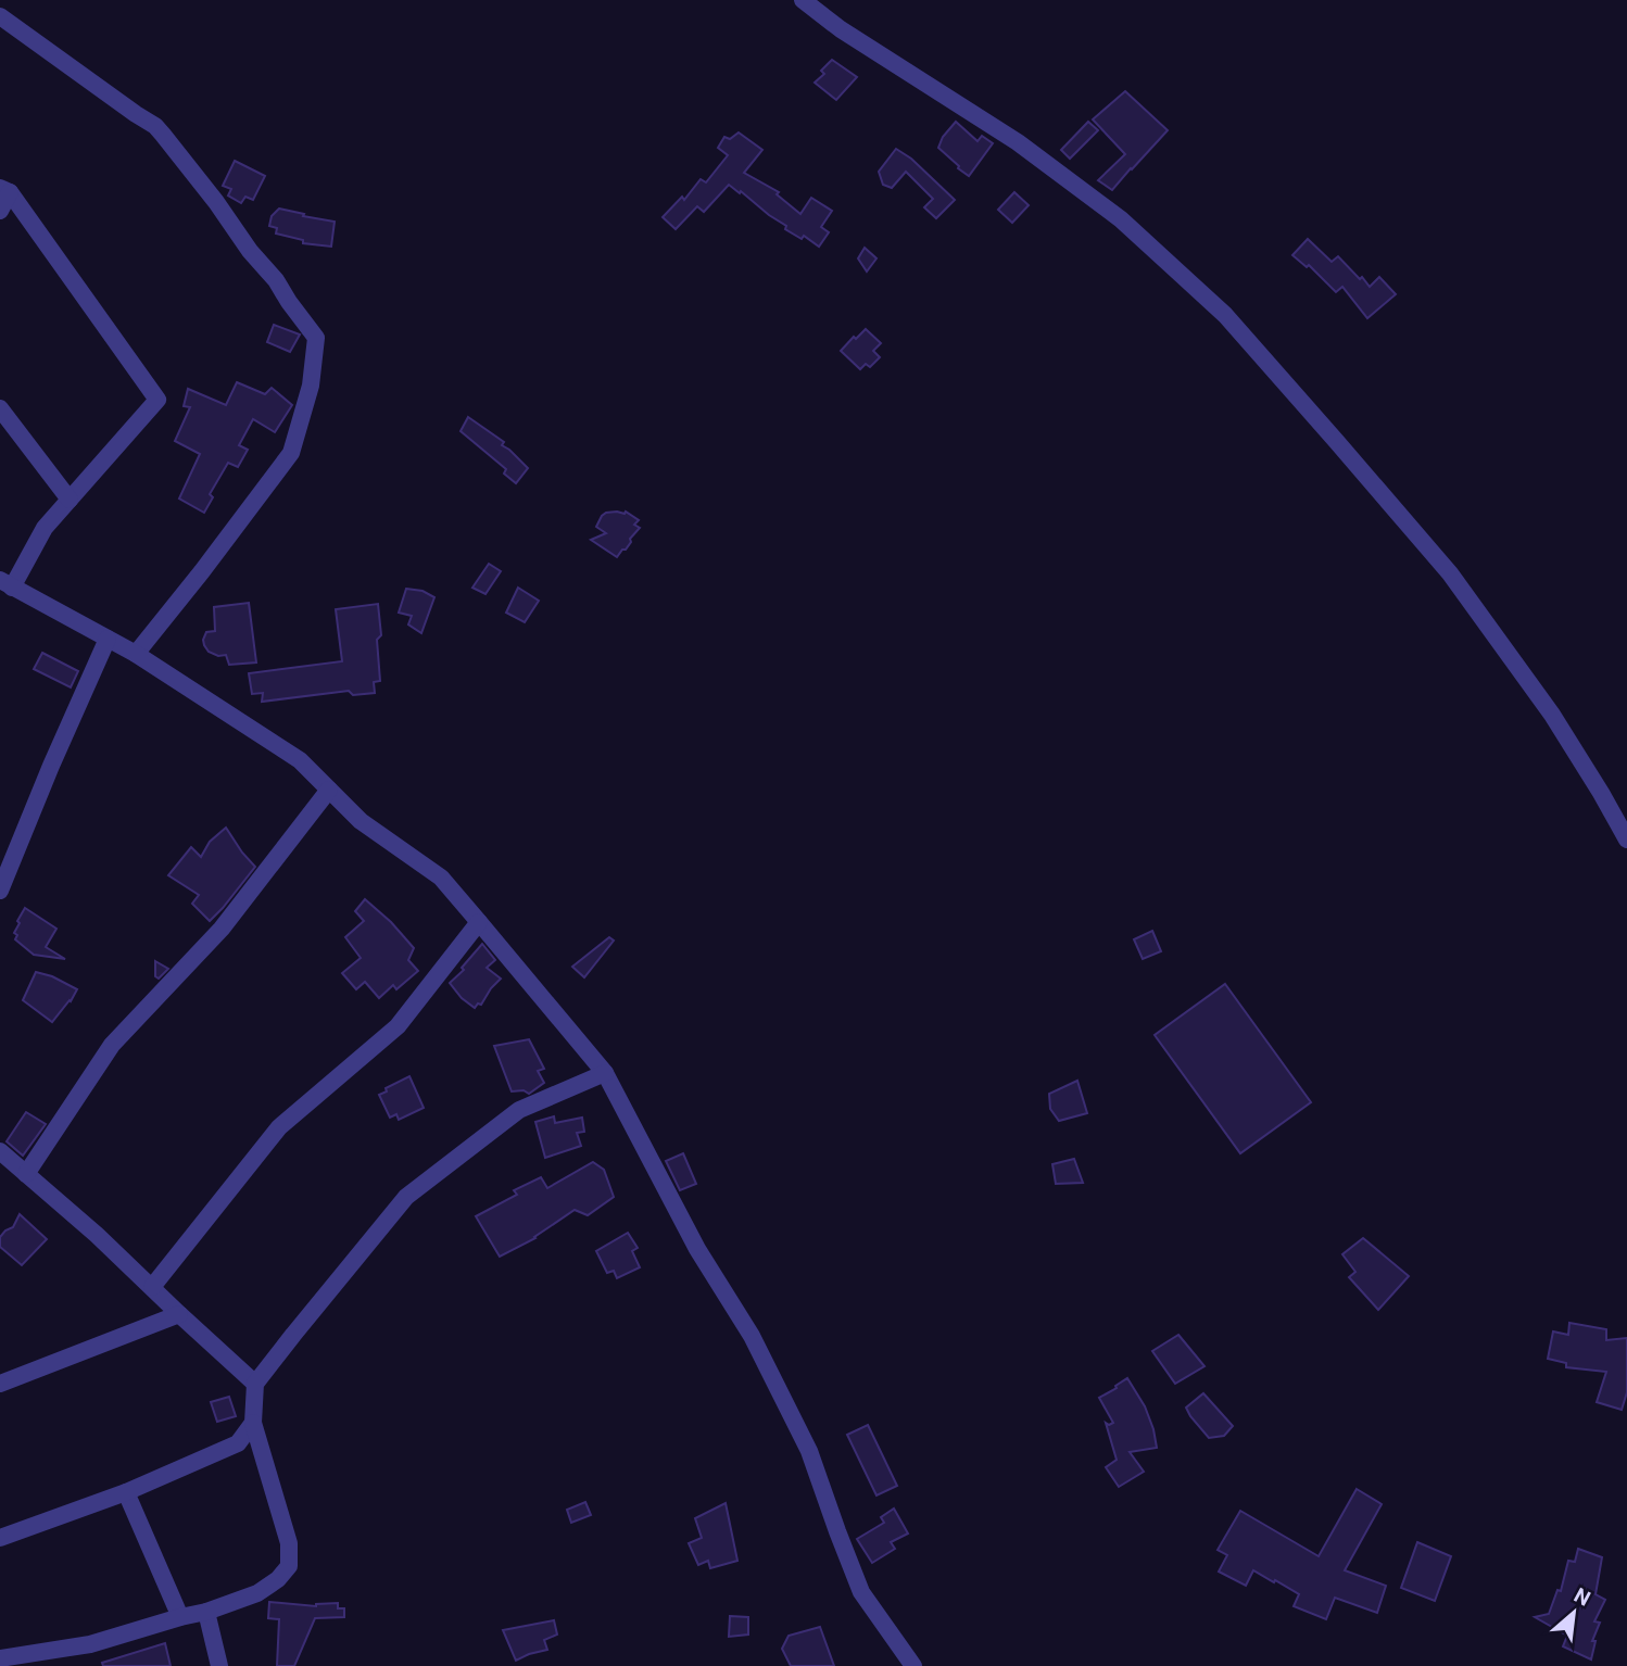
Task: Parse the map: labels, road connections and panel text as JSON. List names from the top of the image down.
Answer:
{
  "north": "top right"
}
